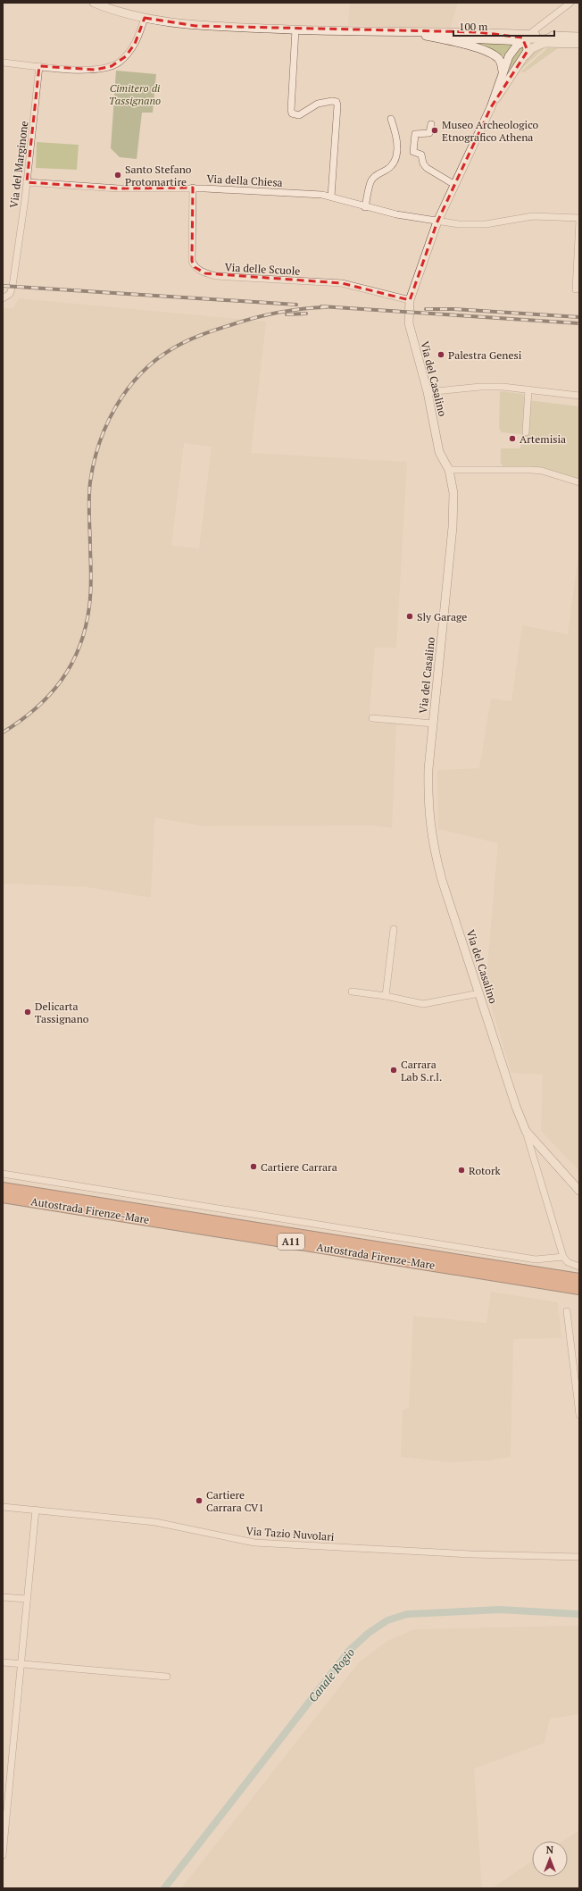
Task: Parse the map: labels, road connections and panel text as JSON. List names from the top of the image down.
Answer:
{
  "streets": {
    "highway": ["Autostrada Firenze-Mare", "A11"],
    "street": [
      "Via del Marginone",
      "Via della Chiesa",
      "Via delle Scuole",
      "Via del Casalino",
      "Via Tazio Nuvolari"
    ]
  },
  "crossings": [
    ["Via del Marginone", "Via della Chiesa"],
    ["Via della Chiesa", "Via delle Scuole"],
    ["Via della Chiesa", "Via del Casalino"],
    ["Via delle Scuole", "Via del Casalino"]
  ],
  "water": ["Canale Rogio"],
  "parks": ["Cimitero di Tassignano"],
  "places": [
    "Museo Archeologico Etnografico Athena",
    "Santo Stefano Protomartire",
    "Palestra Genesi",
    "Artemisia",
    "Sly Garage",
    "Delicarta Tassignano",
    "Carrara Lab S.r.l.",
    "Cartiere Carrara",
    "Rotork",
    "Cartiere Carrara CV1"
  ],
  "scale_bar": "100 m",
  "north": "top"
}
